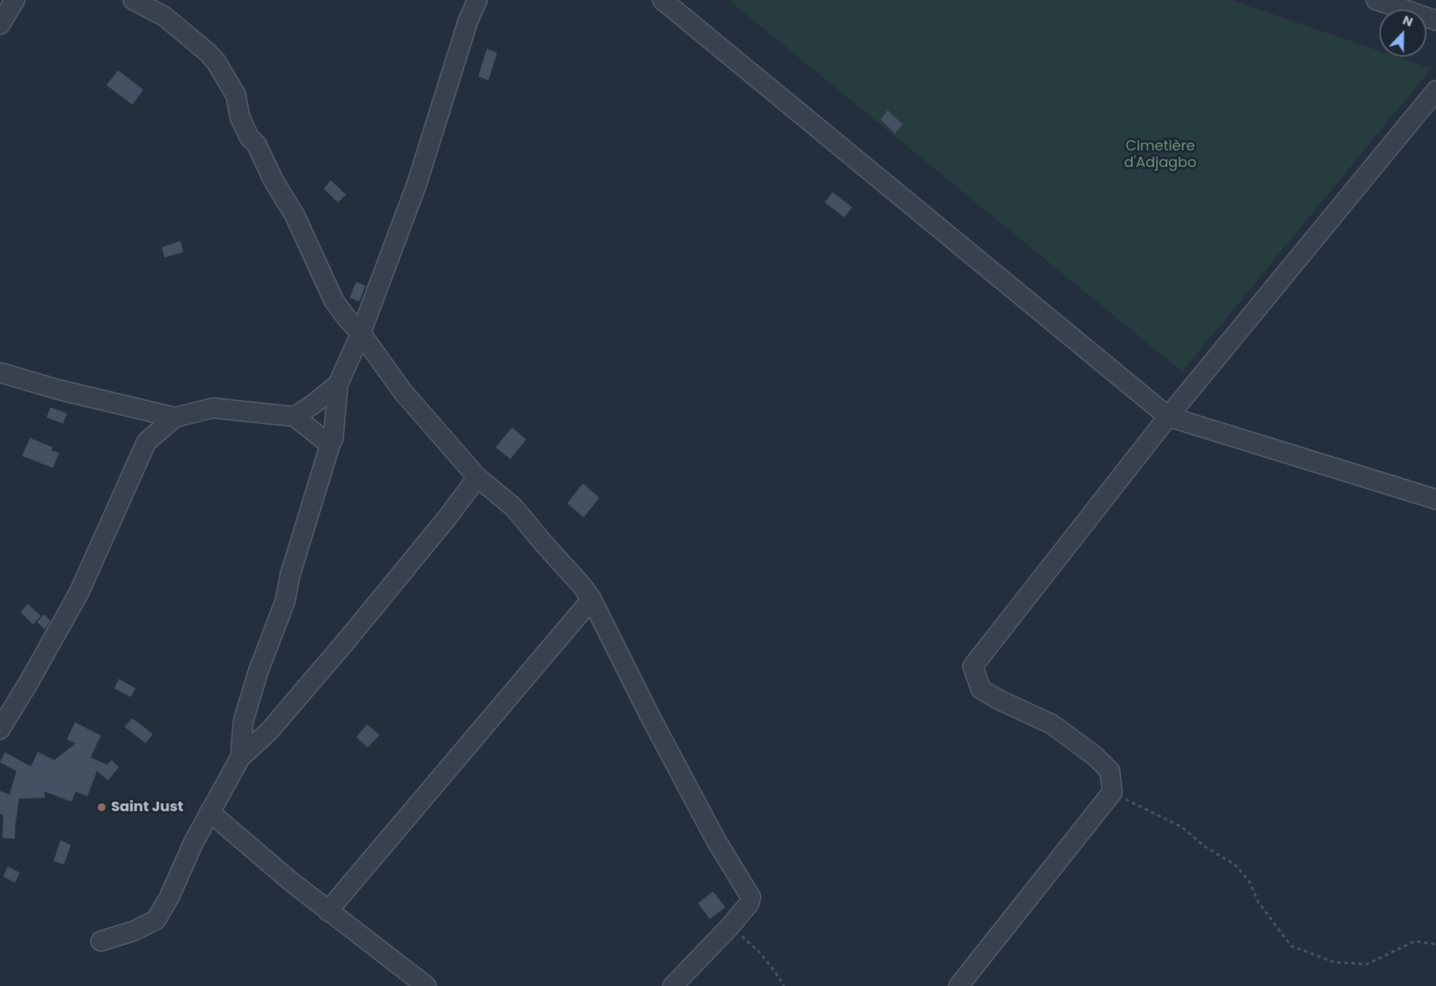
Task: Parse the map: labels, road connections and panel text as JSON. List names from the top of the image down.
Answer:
{
  "parks": ["Cimetière d'Adjagbo"],
  "places": ["Saint Just"],
  "north": "top"
}
